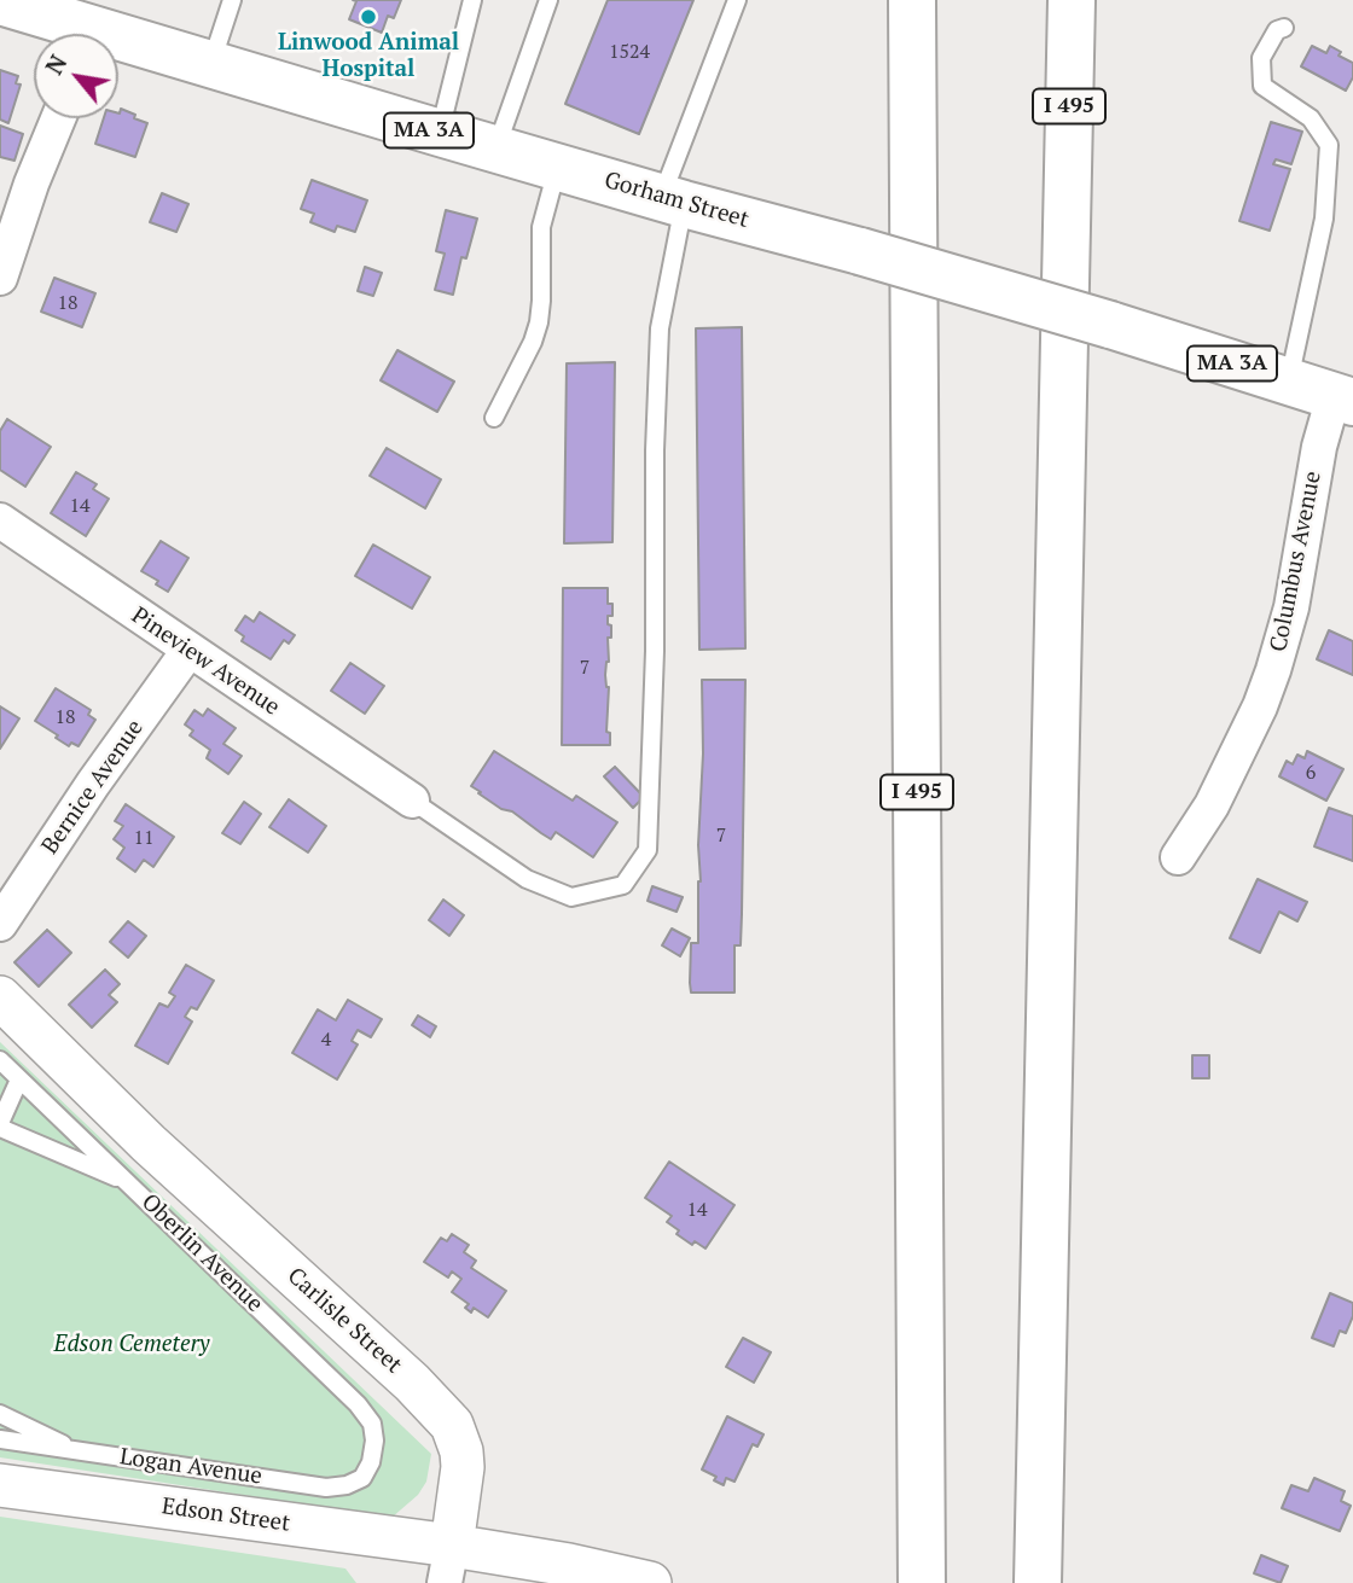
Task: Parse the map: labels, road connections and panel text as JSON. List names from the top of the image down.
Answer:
{
  "streets": {
    "main road": ["I 495", "MA 3A", "Gorham Street"],
    "street": [
      "Columbus Avenue",
      "Pineview Avenue",
      "Bernice Avenue",
      "Carlisle Street",
      "Edson Street"
    ],
    "lane": ["Oberlin Avenue", "Logan Avenue"]
  },
  "crossings": [
    ["Gorham Street", "Columbus Avenue"],
    ["Pineview Avenue", "Bernice Avenue"],
    ["Oberlin Avenue", "Logan Avenue"],
    ["Carlisle Street", "Edson Street"]
  ],
  "parks": ["Edson Cemetery"],
  "places": ["Linwood Animal Hospital"],
  "house_numbers": [
    "1524",
    "18",
    "14",
    "7",
    "18",
    "6",
    "7",
    "11",
    "4",
    "14"
  ],
  "north": "top left"
}
